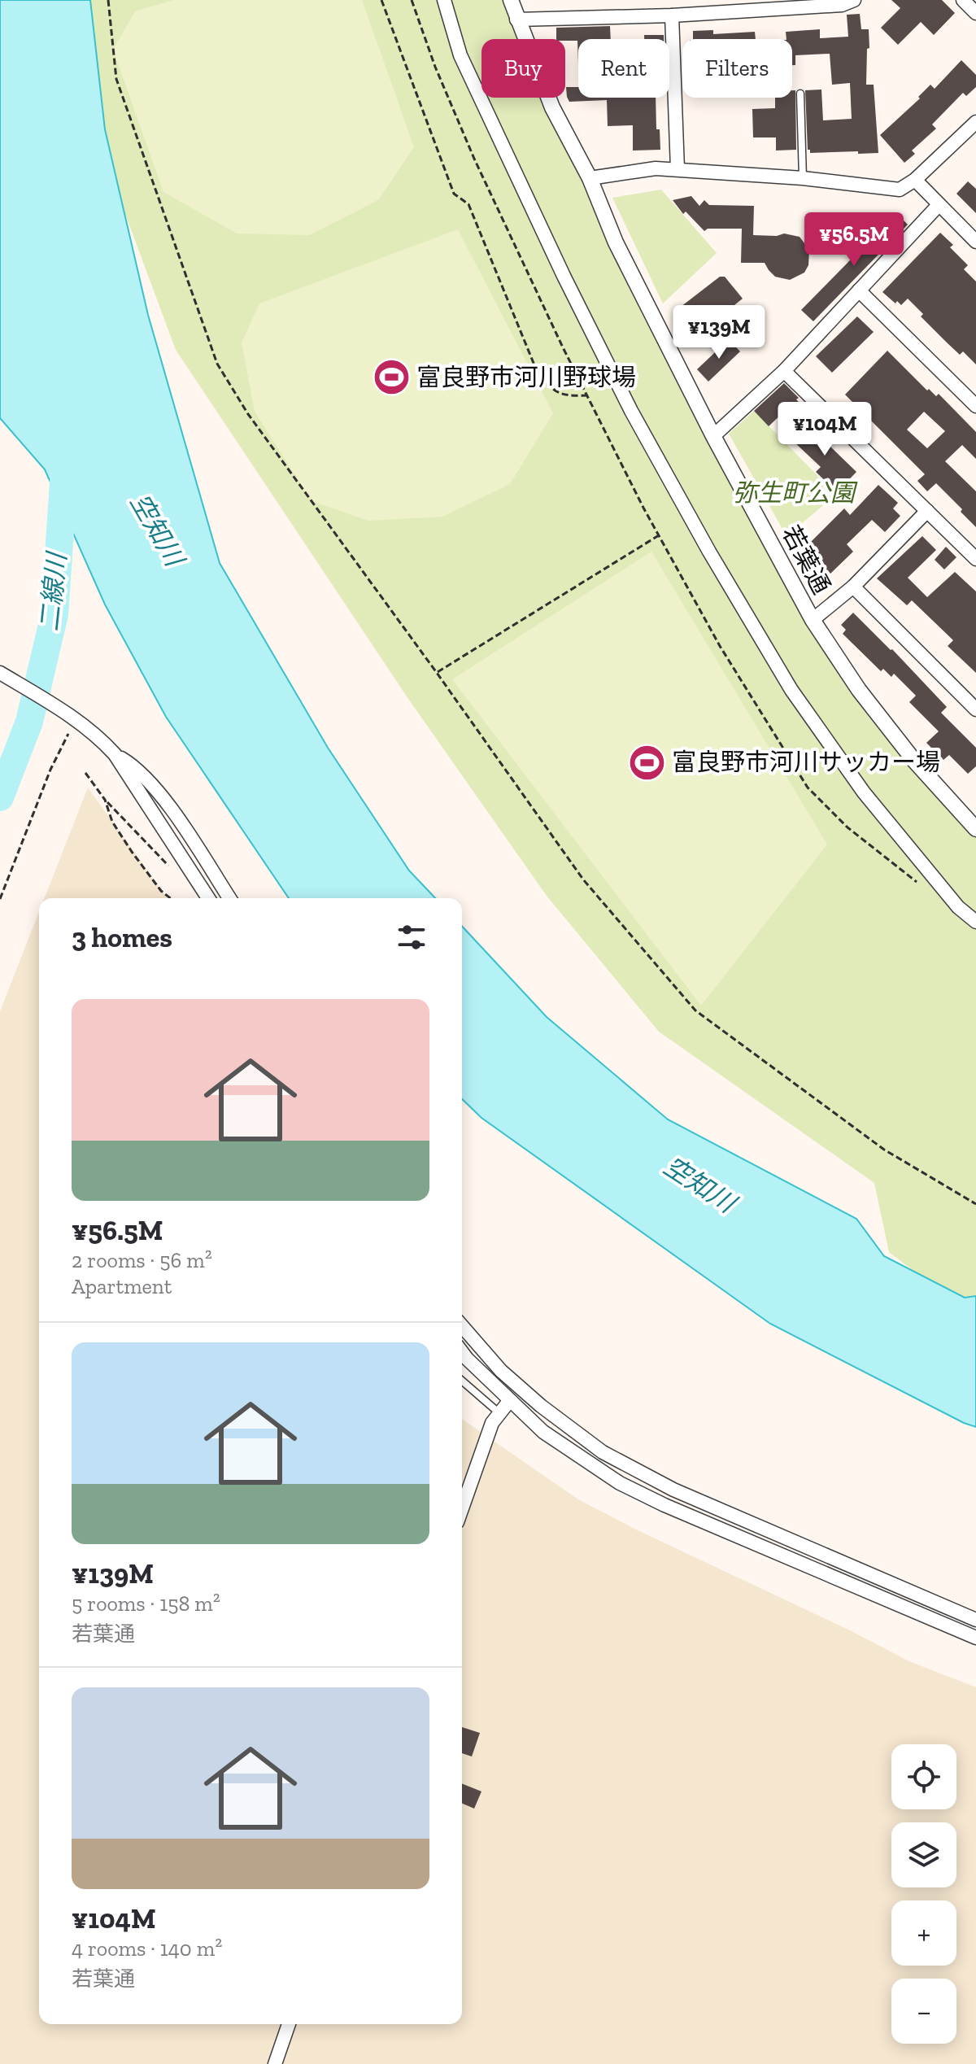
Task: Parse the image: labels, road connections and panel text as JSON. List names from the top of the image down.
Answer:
{
  "streets": {
    "street": ["若葉通"]
  },
  "water": ["空知川", "二線川"],
  "parks": ["弥生町公園"],
  "places": {
    "sports": ["富良野市河川野球場", "富良野市河川サッカー場"]
  },
  "page": {
    "chip": ["Buy", "Rent", "Filters"],
    "price": ["¥56.5M", "¥139M", "¥104M"],
    "heading": "3 homes",
    "list": [
      {
        "name": "¥56.5M",
        "note": "2 rooms · 56 m² · Apartment"
      },
      {
        "name": "¥139M",
        "note": "5 rooms · 158 m² · 若葉通"
      },
      {
        "name": "¥104M",
        "note": "4 rooms · 140 m² · 若葉通"
      }
    ],
    "map_buttons": ["+", "−"]
  }
}
